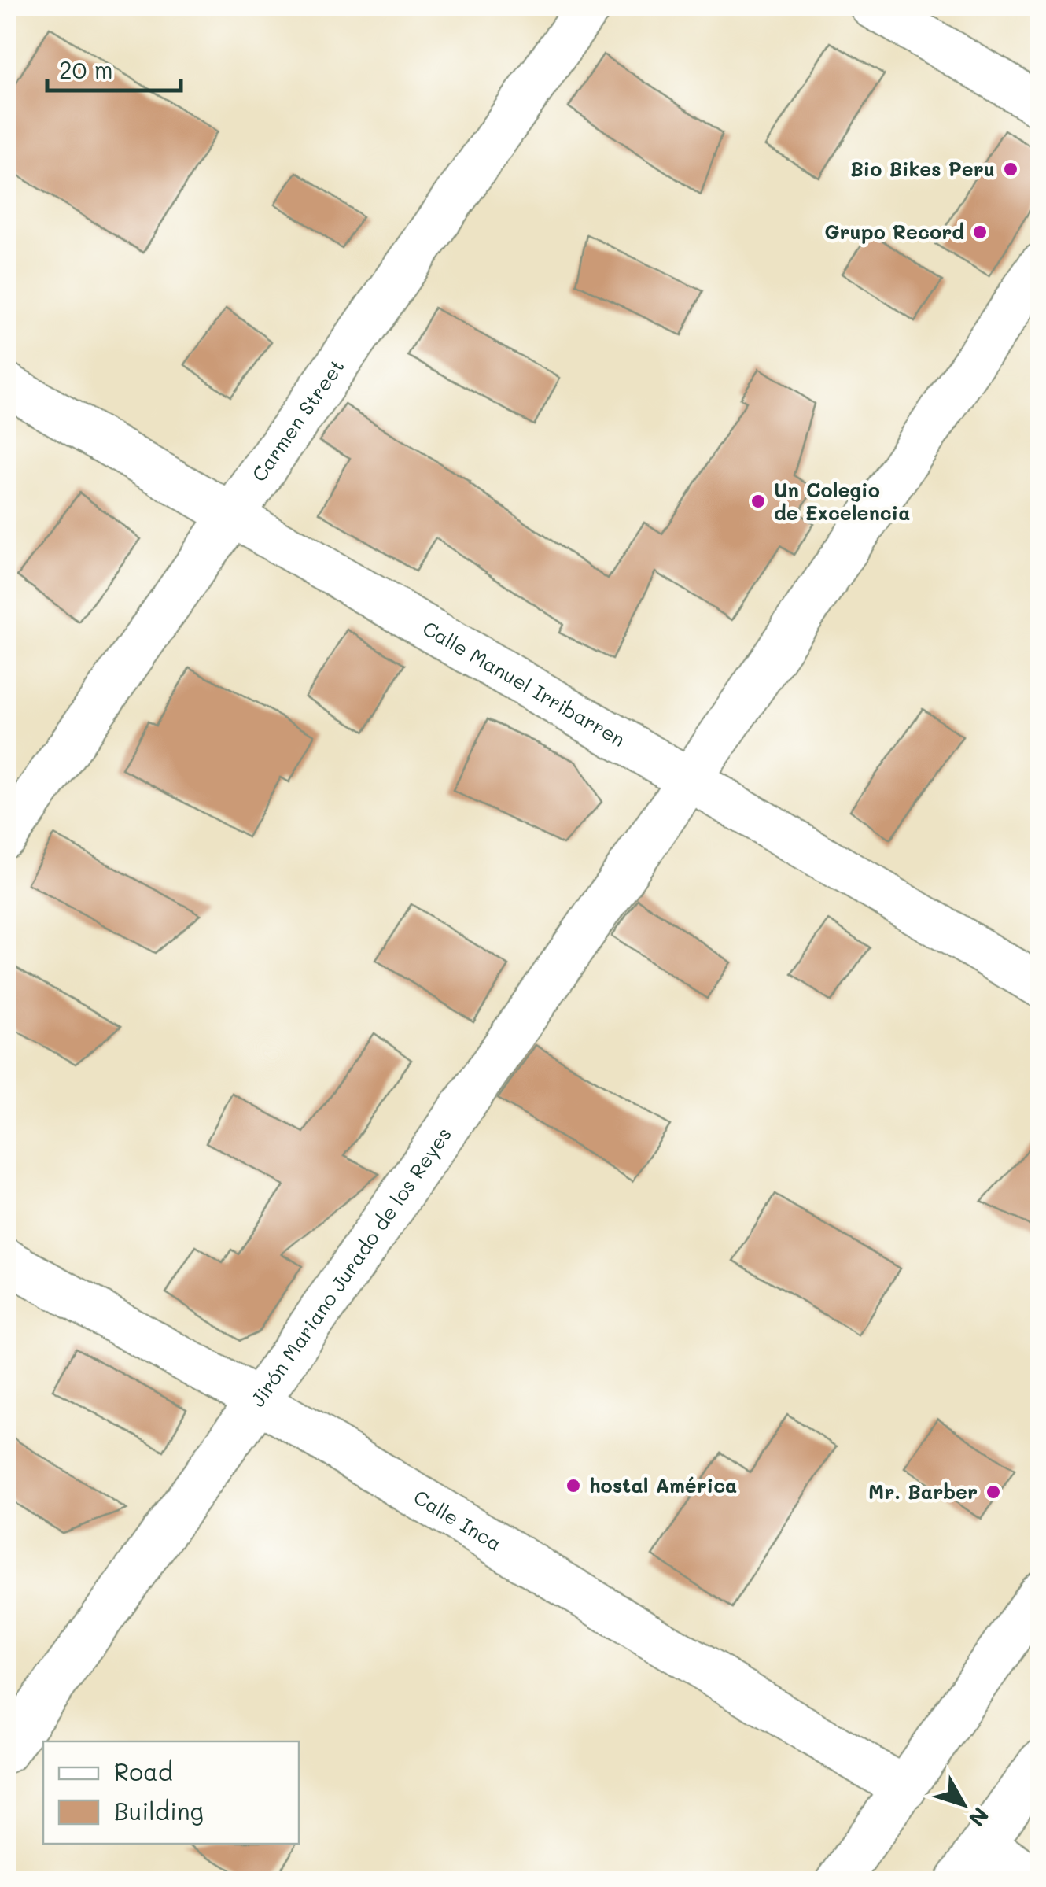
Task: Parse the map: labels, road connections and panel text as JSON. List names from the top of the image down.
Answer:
{
  "streets": {
    "street": [
      "Carmen Street",
      "Calle Manuel Irribarren",
      "Jirón Mariano Jurado de los Reyes",
      "Calle Inca"
    ]
  },
  "crossings": [
    ["Carmen Street", "Calle Manuel Irribarren"],
    ["Calle Manuel Irribarren", "Jirón Mariano Jurado de los Reyes"],
    ["Jirón Mariano Jurado de los Reyes", "Calle Inca"]
  ],
  "places": [
    "Bio Bikes Peru",
    "Grupo Record",
    "Un Colegio de Excelencia",
    "hostal América",
    "Mr. Barber"
  ],
  "legend": ["Road", "Building"],
  "scale_bar": "20 m",
  "north": "bottom right"
}
